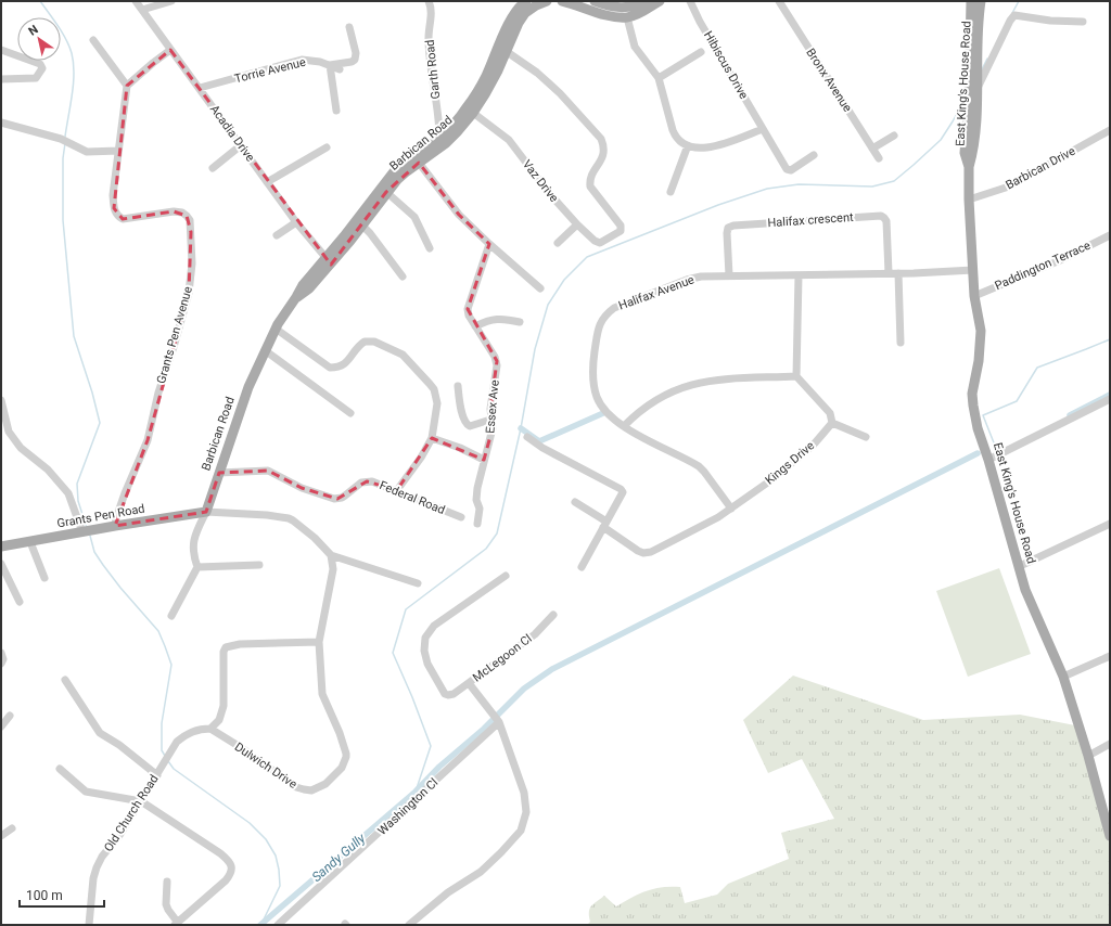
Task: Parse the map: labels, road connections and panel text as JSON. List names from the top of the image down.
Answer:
{
  "streets": {
    "main road": ["East King's House Road", "Barbican Road", "Grants Pen Road"],
    "street": [
      "Hibiscus Drive",
      "Garth Road",
      "Torrie Avenue",
      "Bronx Avenue",
      "Acadia Drive",
      "Barbican Drive",
      "Vaz Drive",
      "Halifax crescent",
      "Paddington Terrace",
      "Halifax Avenue",
      "Grants Pen Avenue",
      "Essex Ave",
      "Kings Drive",
      "Federal Road",
      "McLegoon Cl",
      "Dulwich Drive",
      "Washington Cl",
      "Old Church Road"
    ]
  },
  "crossings": [
    ["Garth Road", "Barbican Road"],
    ["Torrie Avenue", "Acadia Drive"],
    ["East King's House Road", "Barbican Drive"],
    ["East King's House Road", "Paddington Terrace"],
    ["East King's House Road", "Halifax Avenue"],
    ["Acadia Drive", "Barbican Road"],
    ["Barbican Road", "Vaz Drive"],
    ["Barbican Road", "Federal Road"],
    ["Barbican Road", "Grants Pen Road"],
    ["Halifax crescent", "Halifax Avenue"],
    ["Halifax Avenue", "Kings Drive"],
    ["Grants Pen Avenue", "Grants Pen Road"],
    ["Dulwich Drive", "Old Church Road"]
  ],
  "water": ["Sandy Gully"],
  "scale_bar": "100 m",
  "north": "top left"
}
